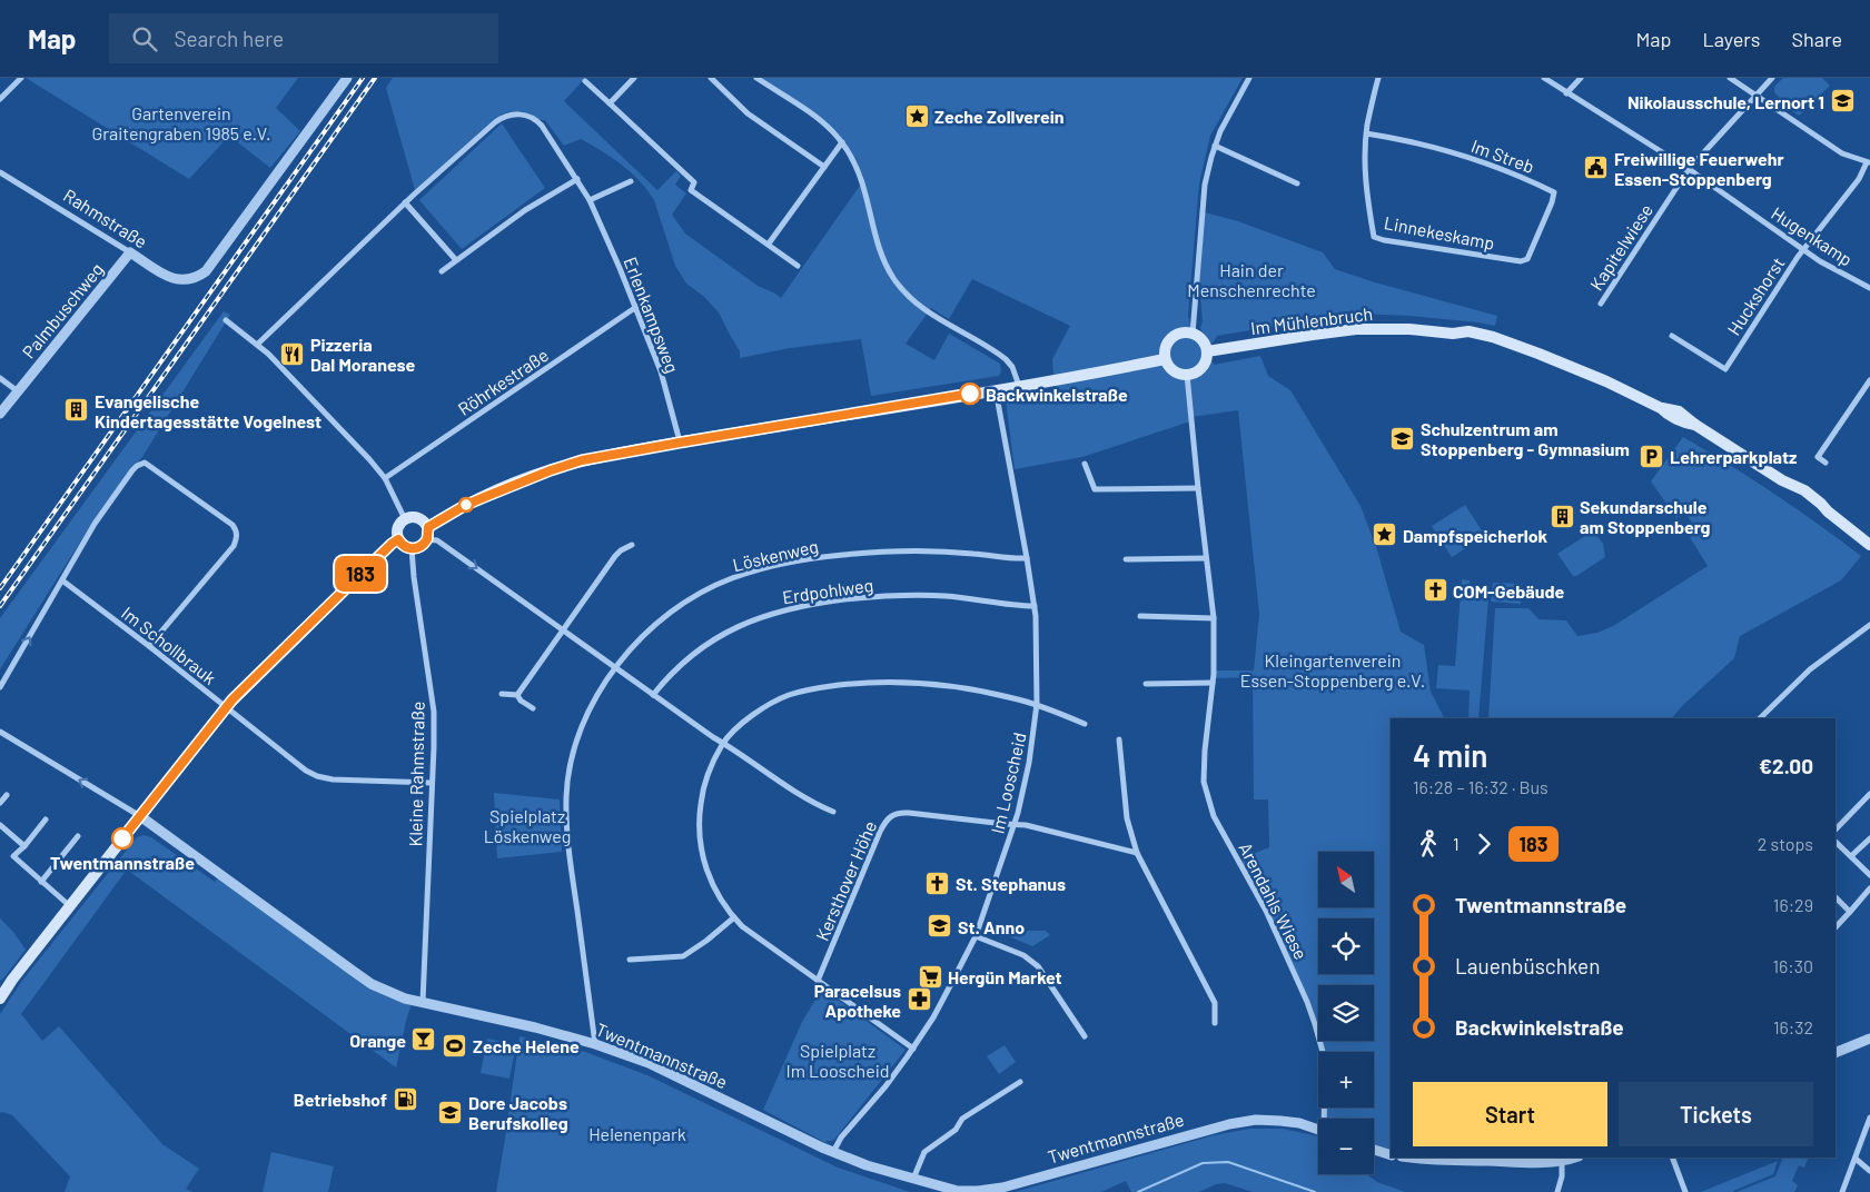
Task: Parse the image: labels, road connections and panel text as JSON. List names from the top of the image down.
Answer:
{
  "streets": {
    "main road": ["Im Mühlenbruch"],
    "street": [
      "Im Streb",
      "Rahmstraße",
      "Linnekeskamp",
      "Hugenkamp",
      "Kapitelwiese",
      "Huckshorst",
      "Palmbuschweg",
      "Erlenkampsweg",
      "Röhrkestraße",
      "Löskenweg",
      "Erdpohlweg",
      "Im Schollbrauk",
      "Kleine Rahmstraße",
      "Im Looscheid",
      "Kersthover Höhe",
      "Arendahls Wiese",
      "Twentmannstraße"
    ]
  },
  "crossings": [
    ["Im Streb", "Linnekeskamp"],
    ["Rahmstraße", "Palmbuschweg"],
    ["Hugenkamp", "Kapitelwiese"],
    ["Hugenkamp", "Huckshorst"],
    ["Erlenkampsweg", "Röhrkestraße"],
    ["Im Mühlenbruch", "Arendahls Wiese"],
    ["Löskenweg", "Im Looscheid"],
    ["Löskenweg", "Twentmannstraße"],
    ["Erdpohlweg", "Im Looscheid"],
    ["Im Schollbrauk", "Kleine Rahmstraße"],
    ["Kleine Rahmstraße", "Twentmannstraße"],
    ["Im Looscheid", "Kersthover Höhe"],
    ["Im Looscheid", "Twentmannstraße"]
  ],
  "parks": [
    "Gartenverein Graitengraben 1985 e.V.",
    "Hain der Menschenrechte",
    "Kleingartenverein Essen-Stoppenberg e.V.",
    "Spielplatz Löskenweg",
    "Spielplatz Im Looscheid",
    "Helenenpark"
  ],
  "places": {
    "school or university": [
      "Nikolausschule, Lernort 1",
      "Schulzentrum am Stoppenberg - Gymnasium",
      "St. Anno",
      "Dore Jacobs Berufskolleg"
    ],
    "place": ["Zeche Zollverein", "Dampfspeicherlok"],
    "public building": ["Freiwillige Feuerwehr Essen-Stoppenberg"],
    "restaurant": ["Pizzeria Dal Moranese"],
    "other": ["Backwinkelstraße", "Twentmannstraße"],
    "building": ["Evangelische Kindertagesstätte Vogelnest", "Sekundarschule am Stoppenberg"],
    "parking": ["Lehrerparkplatz"],
    "church": ["COM-Gebäude", "St. Stephanus"],
    "supermarket": ["Hergün Market"],
    "pharmacy": ["Paracelsus Apotheke"],
    "bar": ["Orange"],
    "sports": ["Zeche Helene"],
    "fuel station": ["Betriebshof"]
  },
  "lines": ["bus line 183"],
  "north": "top left",
  "page": {
    "header": "Map",
    "search": "Search here",
    "nav": ["Map", "Layers", "Share"],
    "on_map": "183",
    "heading": ["4 min", "16:28 – 16:32 · Bus", "€2.00"],
    "legs": ["1", "183", "2 stops"],
    "map_buttons": ["+", "−"],
    "list": [
      {
        "name": "Twentmannstraße",
        "value": "16:29"
      },
      {
        "name": "Lauenbüschken",
        "value": "16:30"
      },
      {
        "name": "Backwinkelstraße",
        "value": "16:32"
      }
    ],
    "buttons": ["Start", "Tickets"]
  }
}
